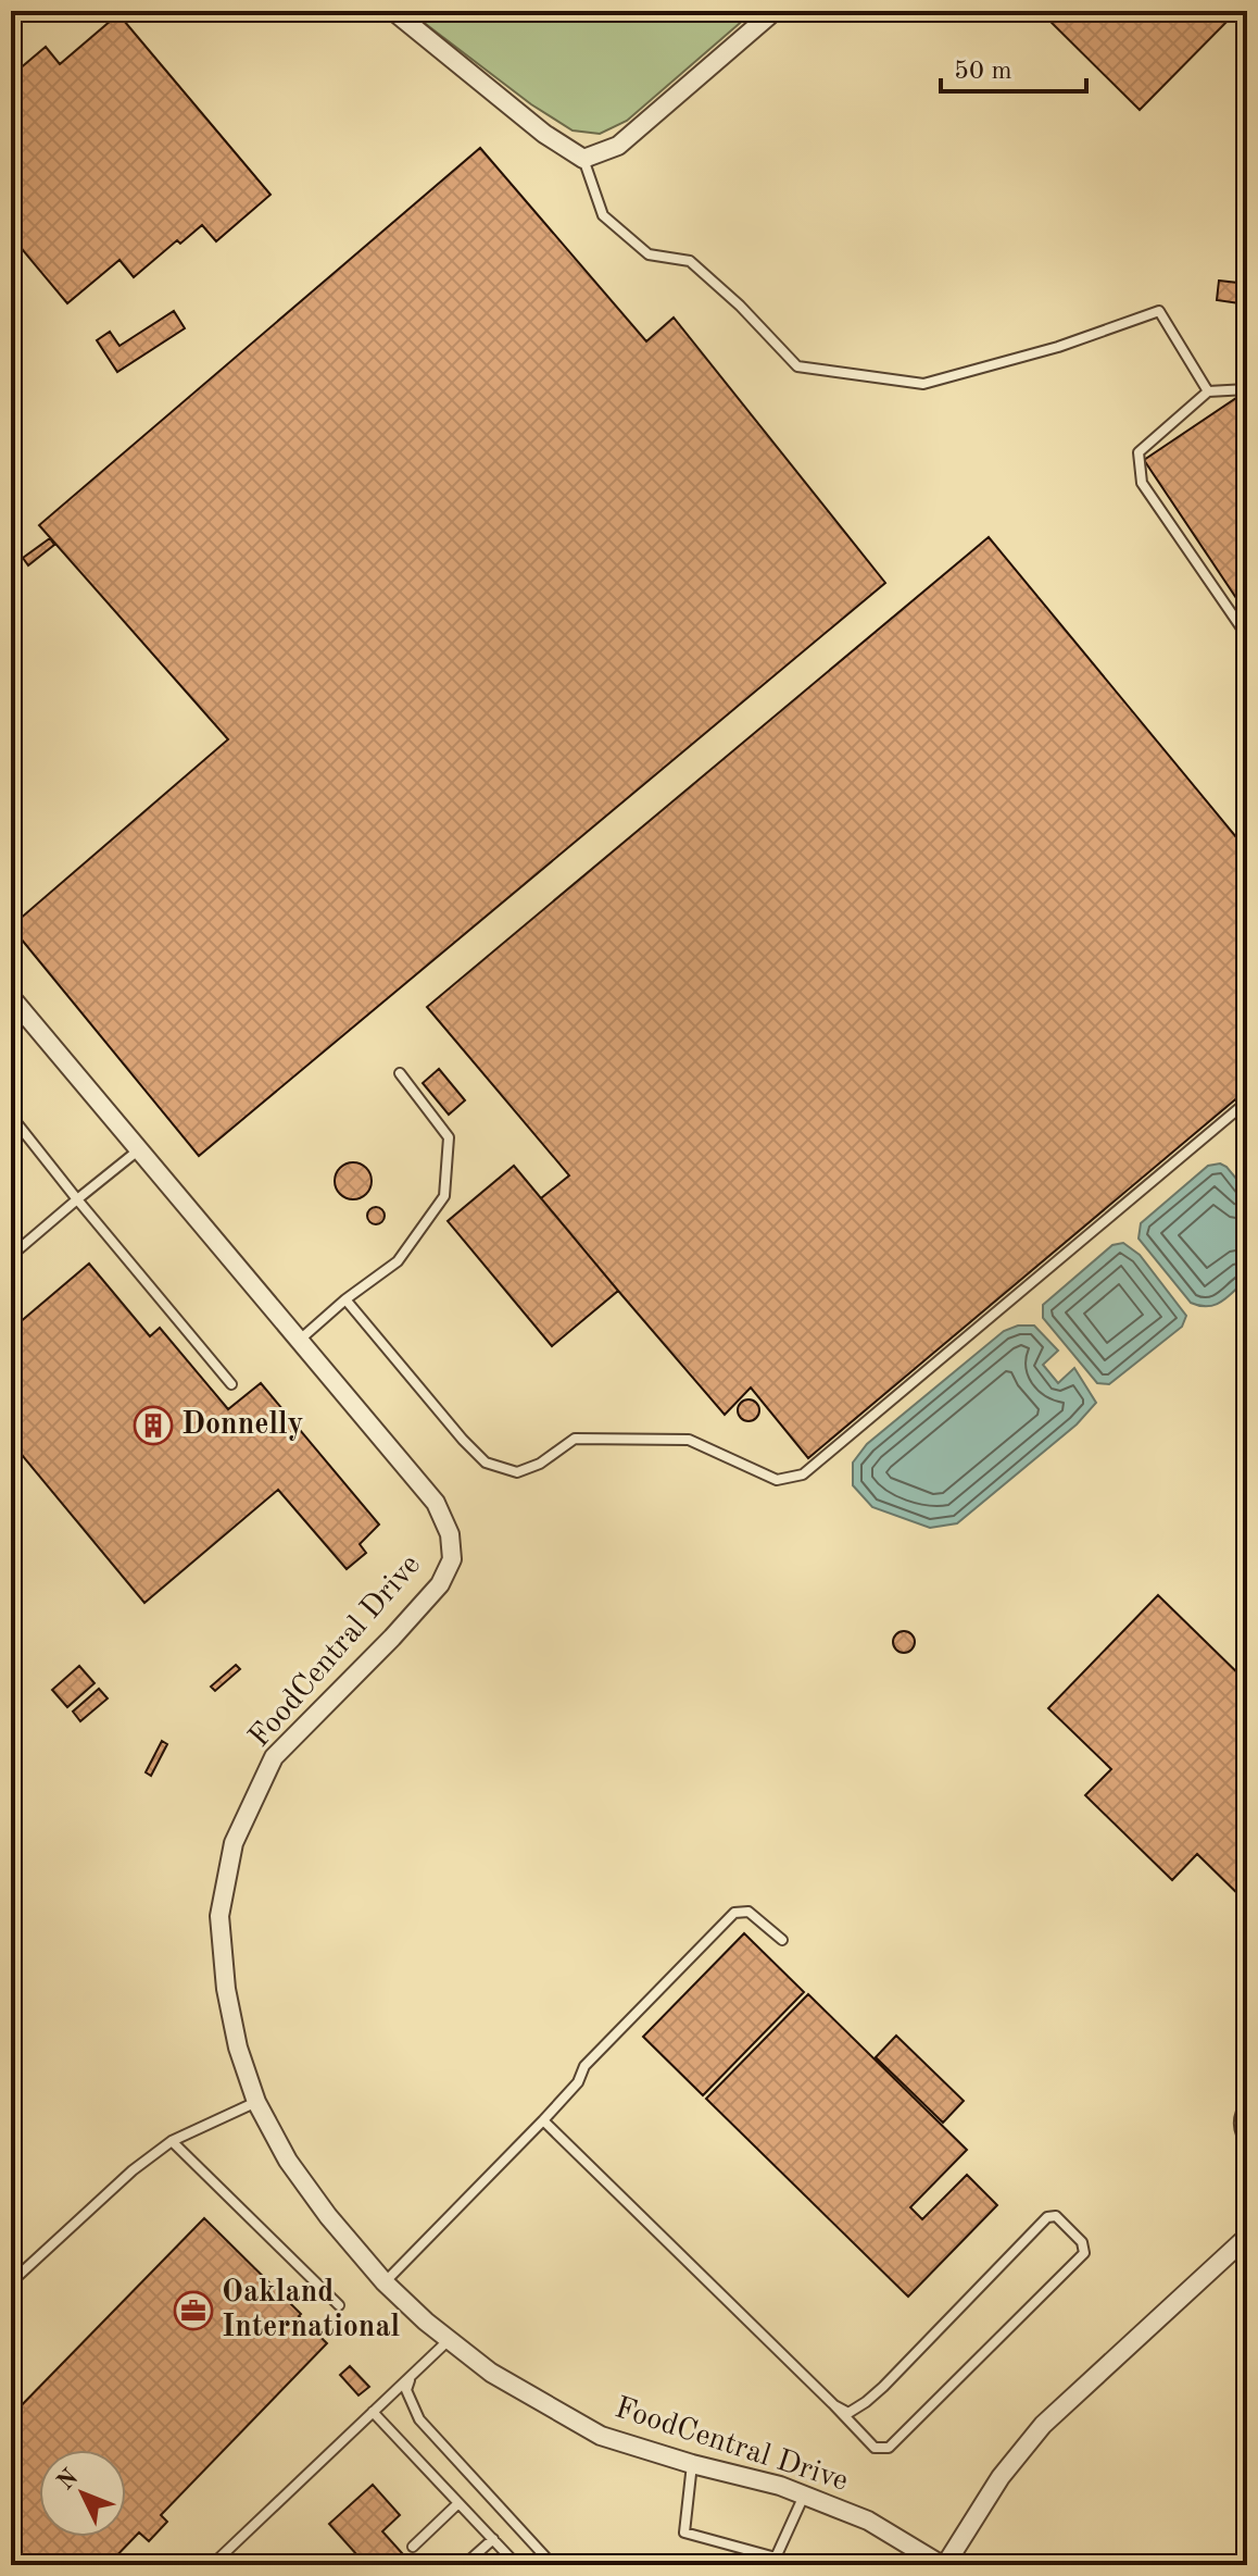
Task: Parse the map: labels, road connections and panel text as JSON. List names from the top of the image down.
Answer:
{
  "streets": {
    "street": ["FoodCentral Drive"]
  },
  "places": {
    "building": ["Donnelly"],
    "office": ["Oakland International"]
  },
  "scale_bar": "50 m",
  "north": "top left"
}
